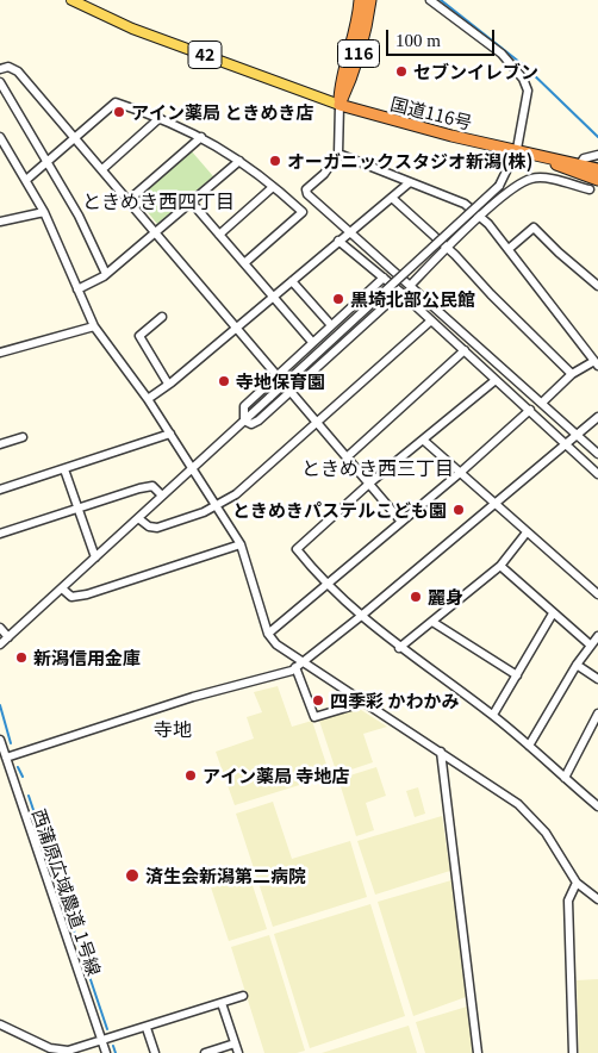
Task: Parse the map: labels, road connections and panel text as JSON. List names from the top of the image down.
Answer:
{
  "streets": {
    "highway": ["116", "国道116号"],
    "main road": ["42"],
    "street": ["西蒲原広域農道 1号線"]
  },
  "crossings": [
    ["116", "42"],
    ["116", "国道116号"],
    ["42", "国道116号"]
  ],
  "districts": ["ときめき西四丁目", "ときめき西三丁目", "寺地"],
  "places": [
    "セブンイレブン",
    "アイン薬局 ときめき店",
    "オーガニックスタジオ新潟(株)",
    "黒埼北部公民館",
    "寺地保育園",
    "ときめきパステルこども園",
    "麗身",
    "新潟信用金庫",
    "四季彩 かわかみ",
    "アイン薬局 寺地店",
    "済生会新潟第二病院"
  ],
  "scale_bar": "100 m"
}
